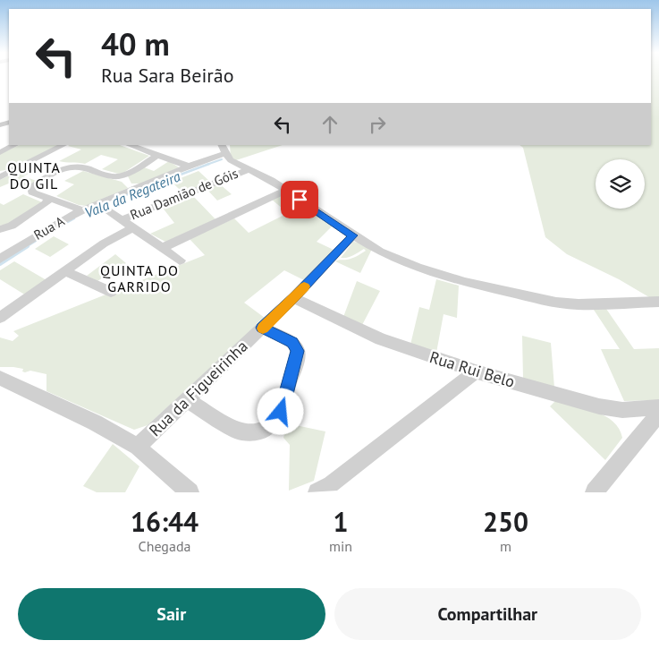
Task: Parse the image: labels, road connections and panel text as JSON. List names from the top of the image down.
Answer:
{
  "streets": {
    "street": [
      "Rua Damião de Góis",
      "Rua A",
      "Rua Rui Belo",
      "Rua da Figueirinha"
    ]
  },
  "crossings": [
    ["Rua Rui Belo", "Rua da Figueirinha"]
  ],
  "districts": ["QUINTA DO GIL", "QUINTA DO GARRIDO"],
  "water": ["Vala da Regateira"],
  "page": {
    "turn": ["40 m", "Rua Sara Beirão"],
    "eta": [
      "16:44",
      "Chegada",
      "1",
      "min",
      "250",
      "m"
    ],
    "buttons": ["Sair", "Compartilhar"]
  }
}
